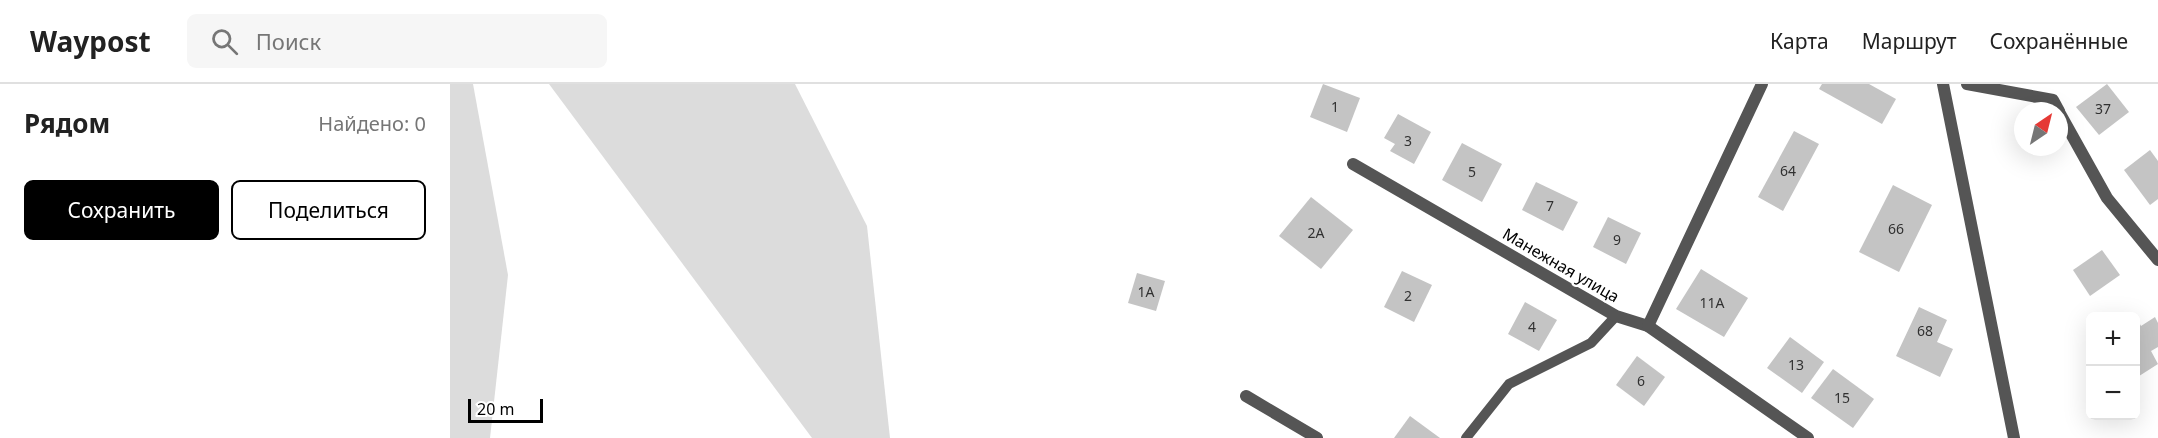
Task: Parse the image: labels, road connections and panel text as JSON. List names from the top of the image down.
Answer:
{
  "streets": {
    "street": ["Манежная улица"]
  },
  "house_numbers": [
    "1",
    "37",
    "3",
    "64",
    "5",
    "7",
    "66",
    "2А",
    "9",
    "1А",
    "2",
    "11А",
    "4",
    "68",
    "13",
    "6",
    "15"
  ],
  "scale_bar": "20 m",
  "north": "top right",
  "page": {
    "header": "Waypost",
    "search": "Поиск",
    "nav": ["Карта", "Маршрут", "Сохранённые"],
    "heading": ["Рядом", "Найдено: 0"],
    "buttons": ["Сохранить", "Поделиться"],
    "map_buttons": ["+", "−"],
    "scale": "20 m"
  }
}
